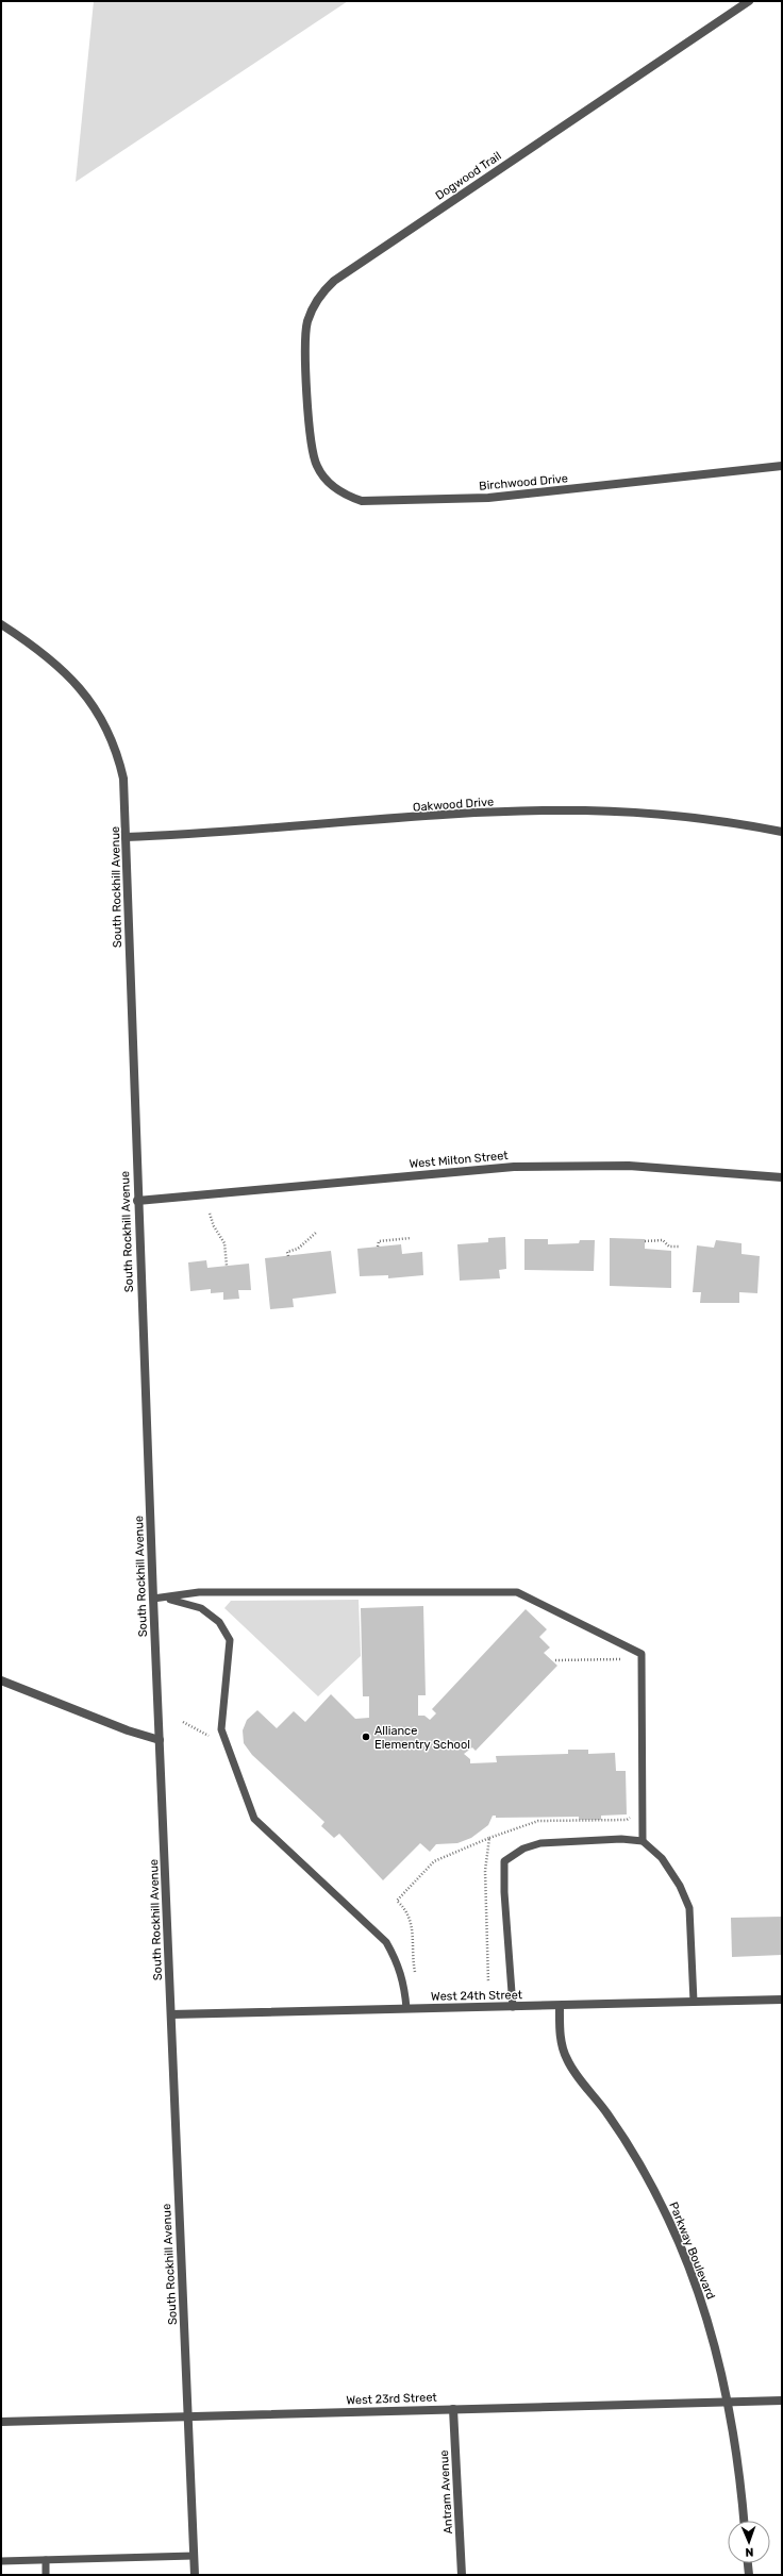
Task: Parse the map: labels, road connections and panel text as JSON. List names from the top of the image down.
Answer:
{
  "streets": {
    "street": [
      "Dogwood Trail",
      "Birchwood Drive",
      "Oakwood Drive",
      "South Rockhill Avenue",
      "West Milton Street",
      "West 24th Street",
      "Parkway Boulevard",
      "West 23rd Street",
      "Antram Avenue"
    ]
  },
  "crossings": [
    ["Dogwood Trail", "Birchwood Drive"],
    ["Oakwood Drive", "South Rockhill Avenue"],
    ["South Rockhill Avenue", "West Milton Street"],
    ["South Rockhill Avenue", "West 24th Street"],
    ["South Rockhill Avenue", "West 23rd Street"],
    ["West 24th Street", "Parkway Boulevard"],
    ["Parkway Boulevard", "West 23rd Street"],
    ["West 23rd Street", "Antram Avenue"]
  ],
  "places": ["Alliance Elementry School"],
  "north": "bottom"
}
